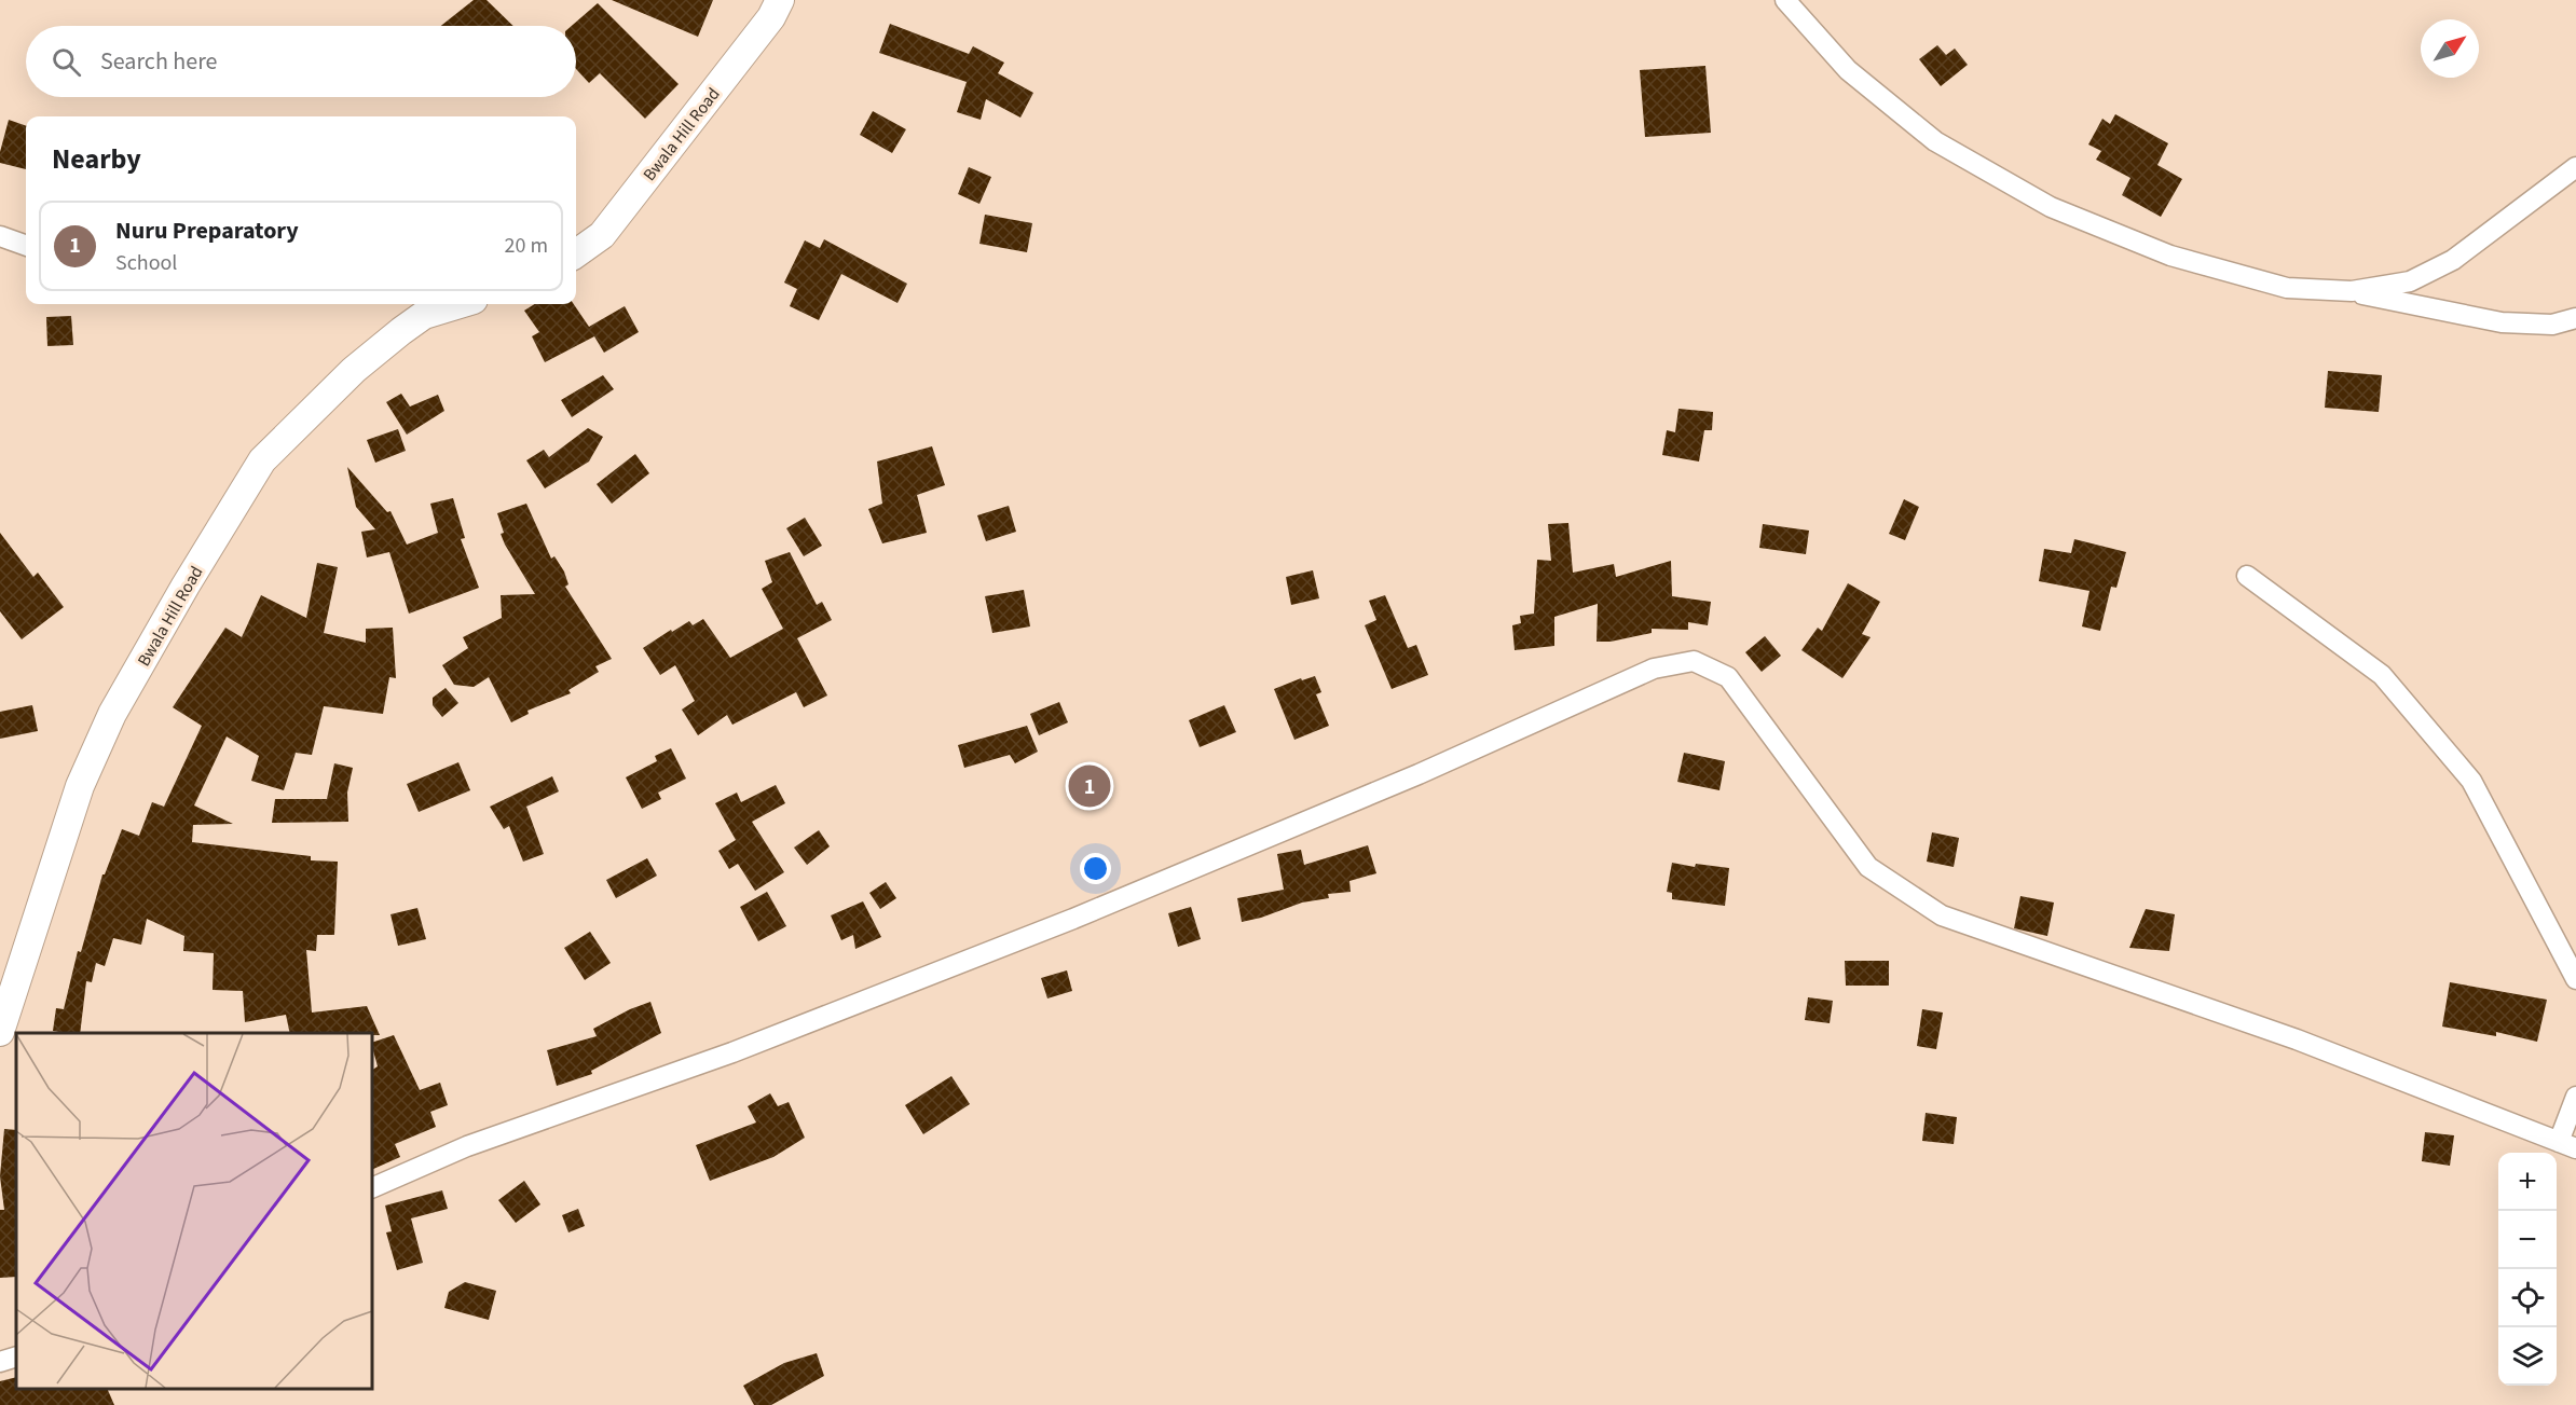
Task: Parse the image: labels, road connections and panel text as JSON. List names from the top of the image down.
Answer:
{
  "streets": {
    "street": ["Bwala Hill Road"]
  },
  "north": "top right",
  "page": {
    "search": "Search here",
    "heading": "Nearby",
    "list": [
      {
        "mark": "1",
        "name": "Nuru Preparatory",
        "note": "School",
        "value": "20 m"
      }
    ],
    "pins": "1",
    "map_buttons": ["+", "−"]
  }
}
